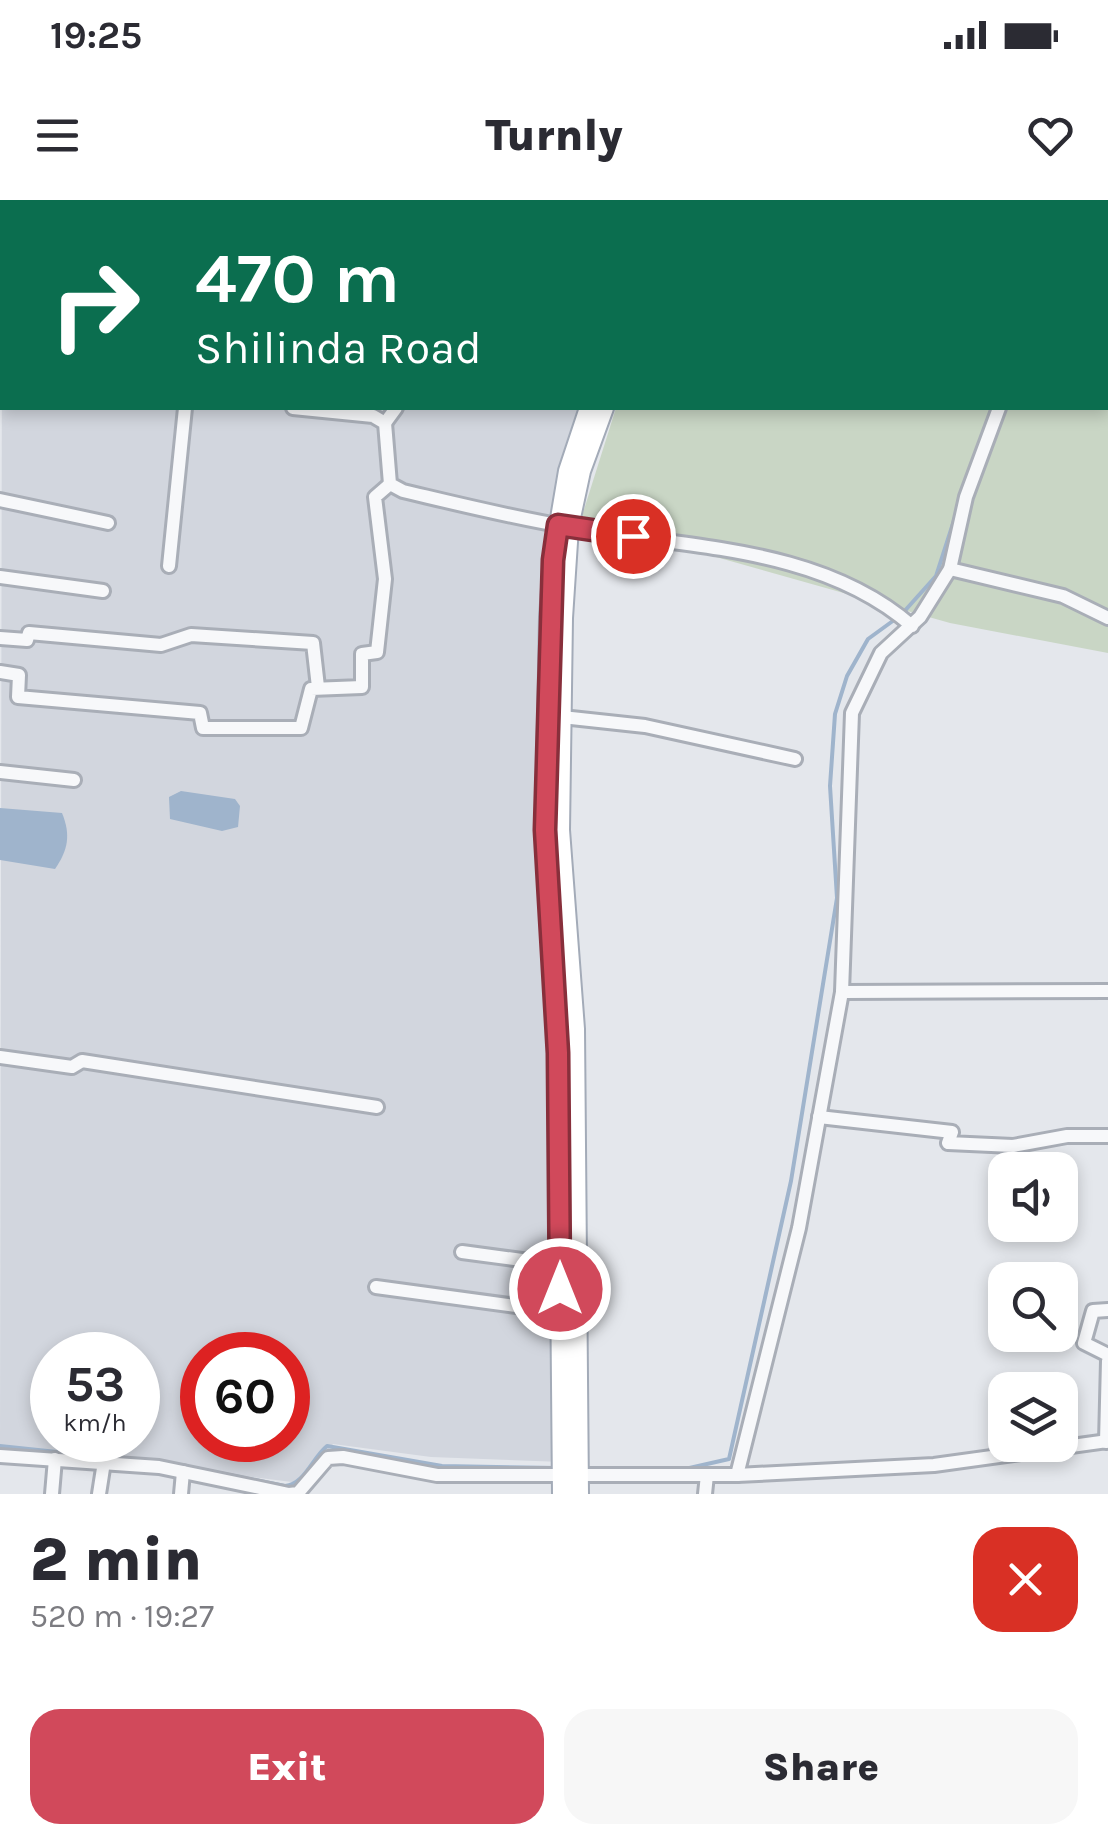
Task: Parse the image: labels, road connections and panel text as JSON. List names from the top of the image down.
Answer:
{
  "page": {
    "status": "19:25",
    "header": "Turnly",
    "turn": ["470 m", "Shilinda Road"],
    "speed": "53 km/h",
    "limit": "60",
    "heading": ["2 min", "520 m · 19:27"],
    "buttons": ["Exit", "Share"]
  }
}
